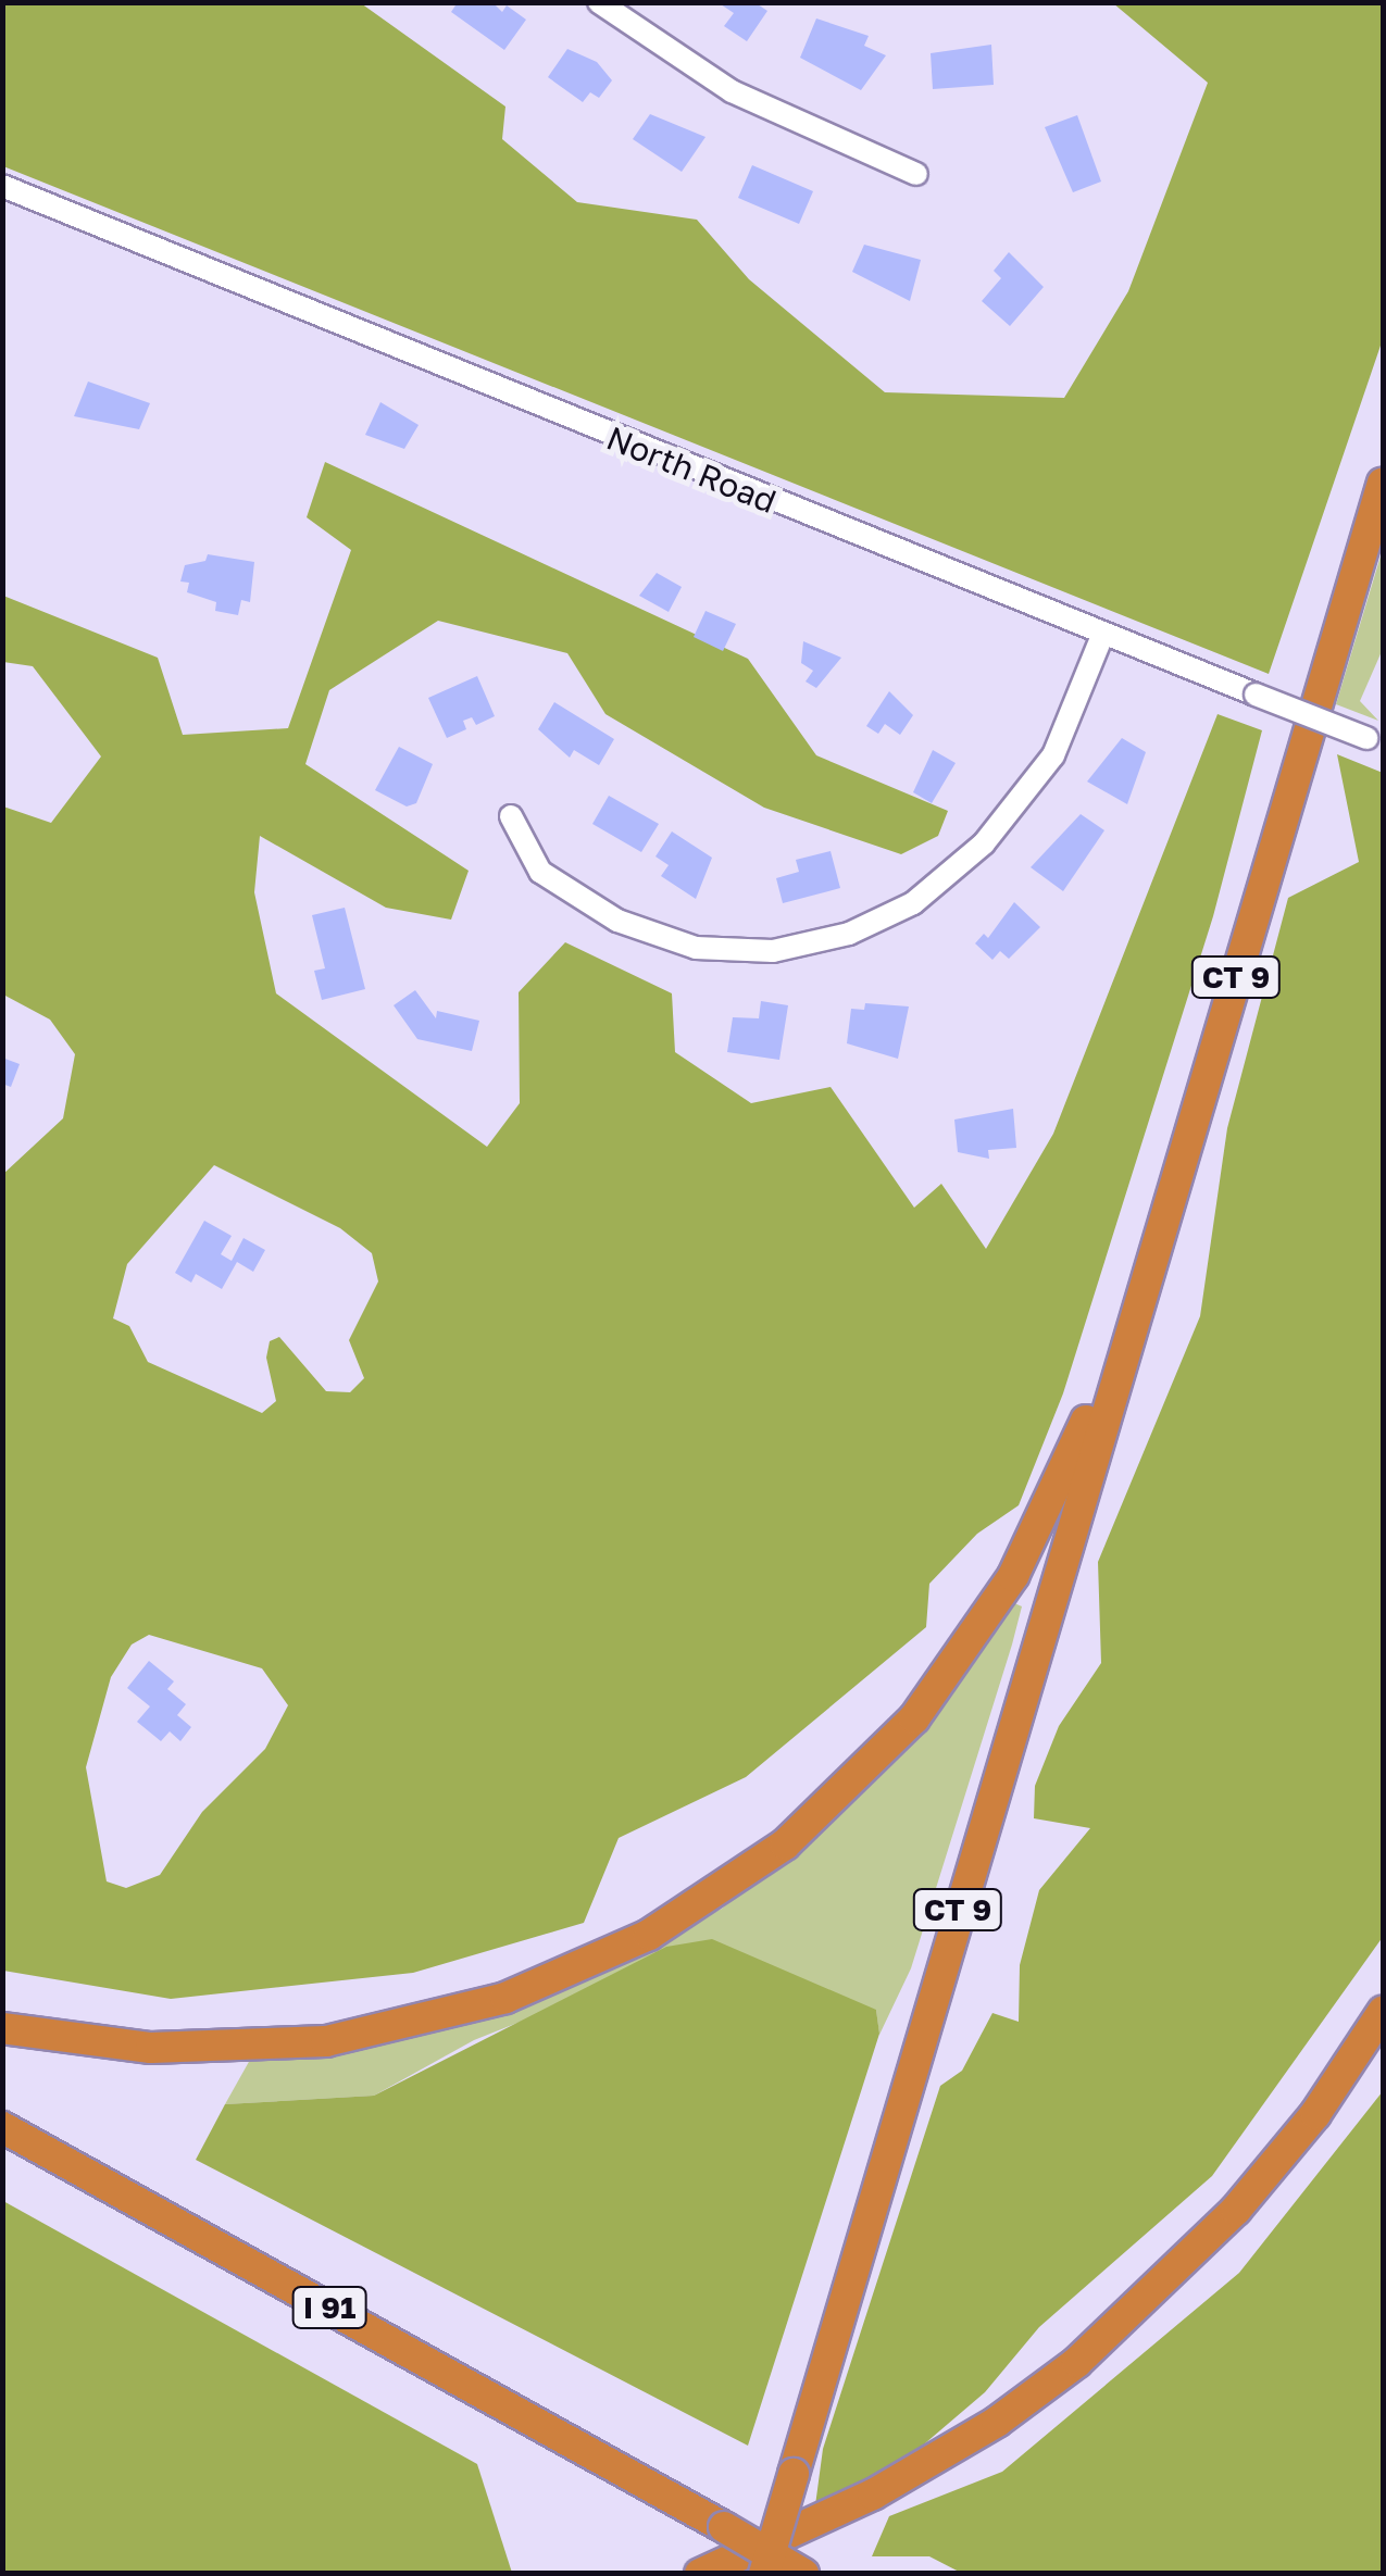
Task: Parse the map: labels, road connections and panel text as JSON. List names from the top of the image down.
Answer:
{
  "streets": {
    "highway": ["CT 9", "I 91"],
    "street": ["North Road"]
  }
}
